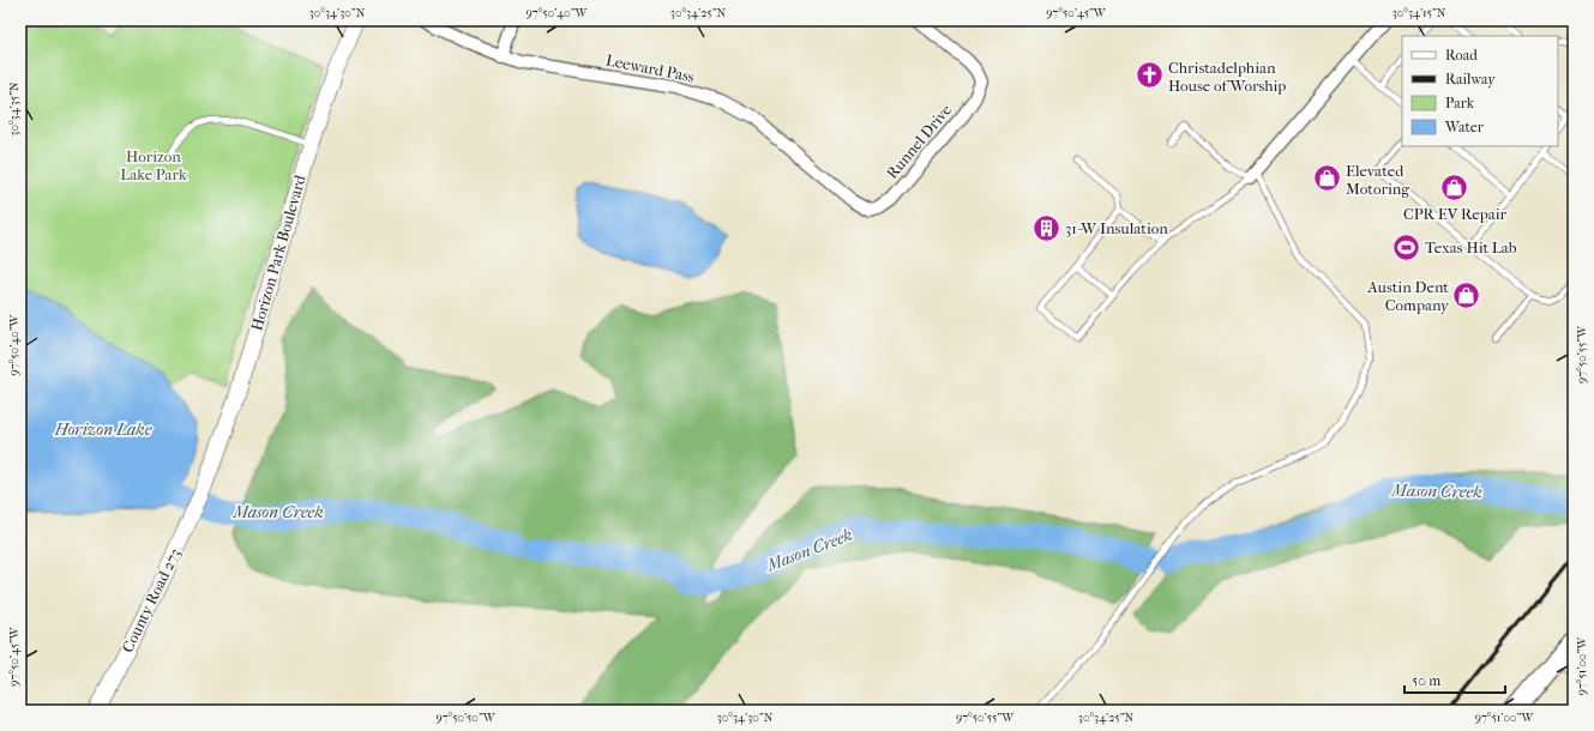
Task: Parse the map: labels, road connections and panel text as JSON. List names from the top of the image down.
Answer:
{
  "streets": {
    "street": [
      "Leeward Pass",
      "Runnel Drive",
      "Horizon Park Boulevard",
      "County Road 273"
    ]
  },
  "crossings": [
    ["Leeward Pass", "Runnel Drive"],
    ["Horizon Park Boulevard", "County Road 273"]
  ],
  "water": ["Horizon Lake", "Mason Creek"],
  "parks": ["Horizon Lake Park"],
  "places": {
    "church": ["Christadelphian House of Worship"],
    "shop": ["Elevated Motoring", "CPR EV Repair", "Austin Dent Company"],
    "building": ["31-W Insulation"],
    "sports": ["Texas Hit Lab"]
  },
  "legend": [
    "Road",
    "Railway",
    "Park",
    "Water"
  ],
  "scale_bar": "50 m",
  "coordinates": [
    "30°34'30\"N",
    "97°50'40\"W",
    "30°34'25\"N",
    "97°50'45\"W",
    "30°34'15\"N",
    "30°34'35\"N",
    "97°50'55\"W",
    "97°51'00\"W",
    "97°50'50\"W"
  ]
}
